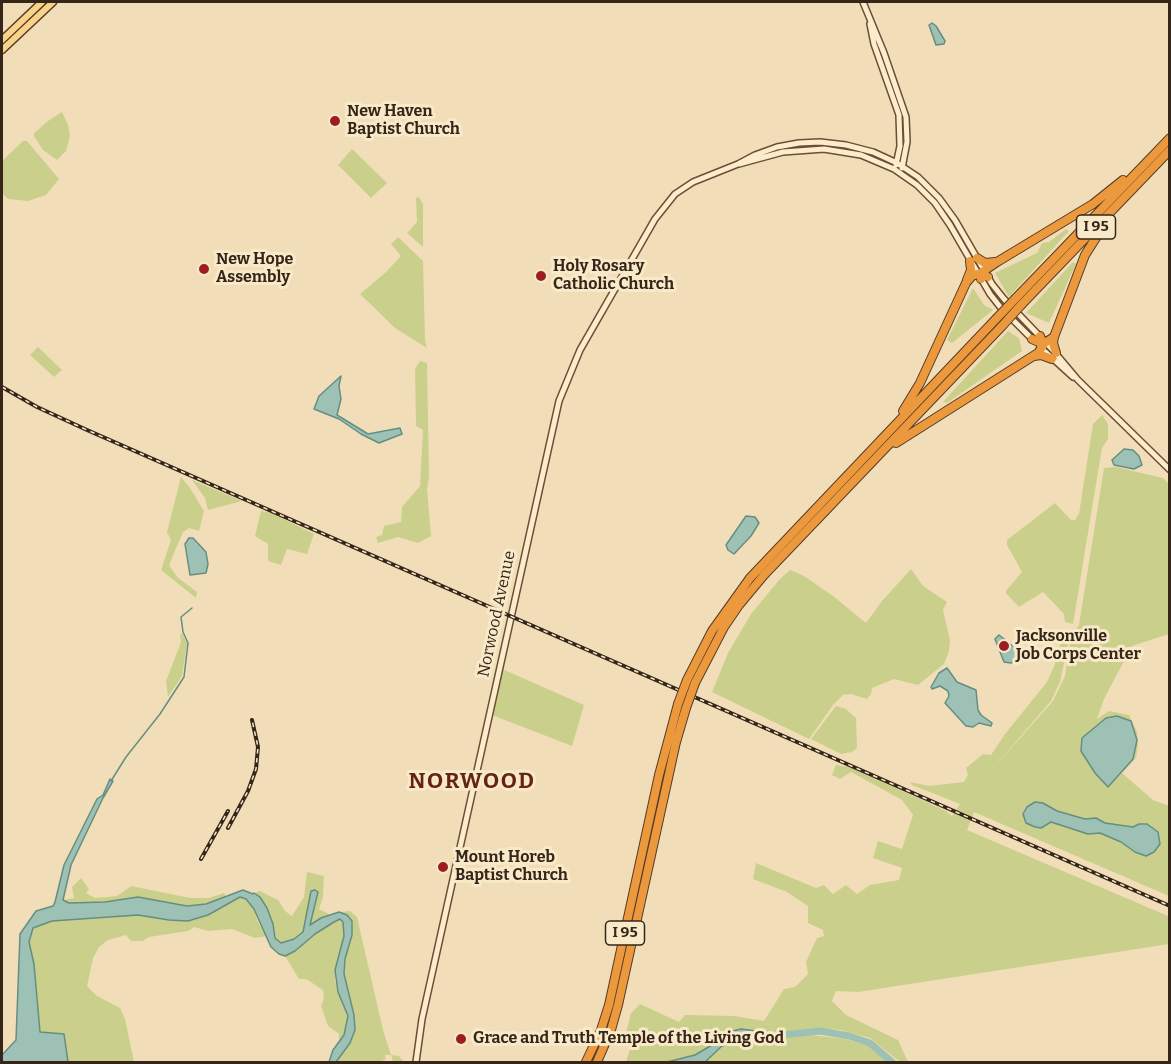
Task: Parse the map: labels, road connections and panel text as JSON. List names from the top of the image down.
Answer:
{
  "streets": {
    "highway": ["I 95"],
    "main road": ["Norwood Avenue"]
  },
  "districts": ["NORWOOD"],
  "places": [
    "New Haven Baptist Church",
    "New Hope Assembly",
    "Holy Rosary Catholic Church",
    "Jacksonville Job Corps Center",
    "Mount Horeb Baptist Church",
    "Grace and Truth Temple of the Living God"
  ]
}
